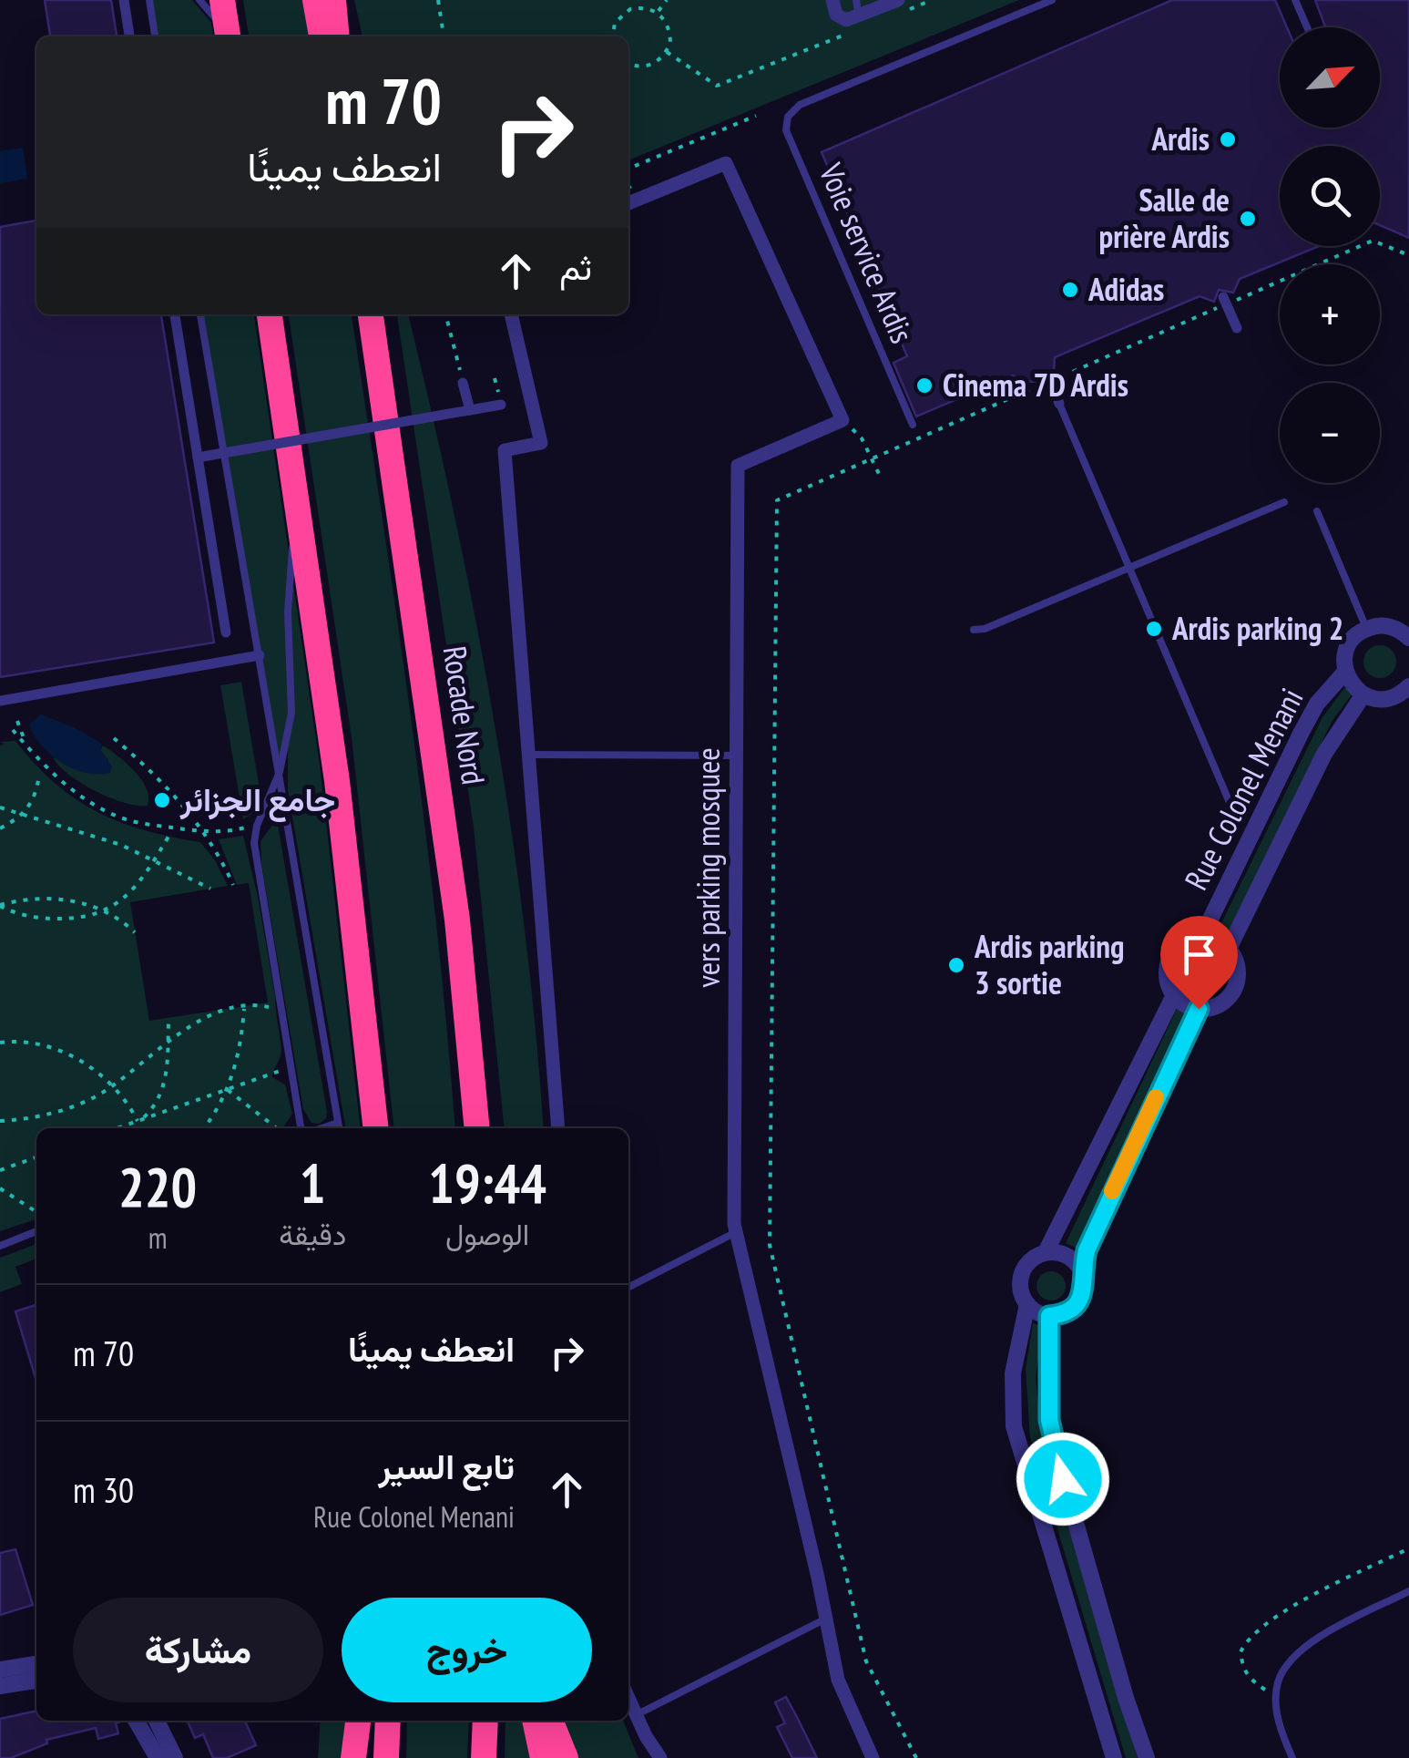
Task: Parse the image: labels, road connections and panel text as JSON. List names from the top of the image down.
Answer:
{
  "streets": {
    "highway": ["Rocade Nord"],
    "street": ["Rue Colonel Menani", "vers parking mosquee"],
    "lane": ["Voie service Ardis"]
  },
  "places": [
    "Ardis",
    "Salle de prière Ardis",
    "Adidas",
    "Cinema 7D Ardis",
    "Ardis parking 2",
    "جامع الجزائر",
    "Ardis parking 3 sortie"
  ],
  "north": "top right",
  "page": {
    "map_buttons": ["+", "−"],
    "turn": ["70 m", "انعطف يمينًا"],
    "then": "ثم",
    "eta": [
      "19:44",
      "الوصول",
      "1",
      "دقيقة",
      "220",
      "m"
    ],
    "list": [
      {
        "name": "انعطف يمينًا",
        "value": "70 m"
      },
      {
        "name": "تابع السير",
        "note": "Rue Colonel Menani",
        "value": "30 m"
      }
    ],
    "buttons": ["خروج", "مشاركة"]
  }
}
